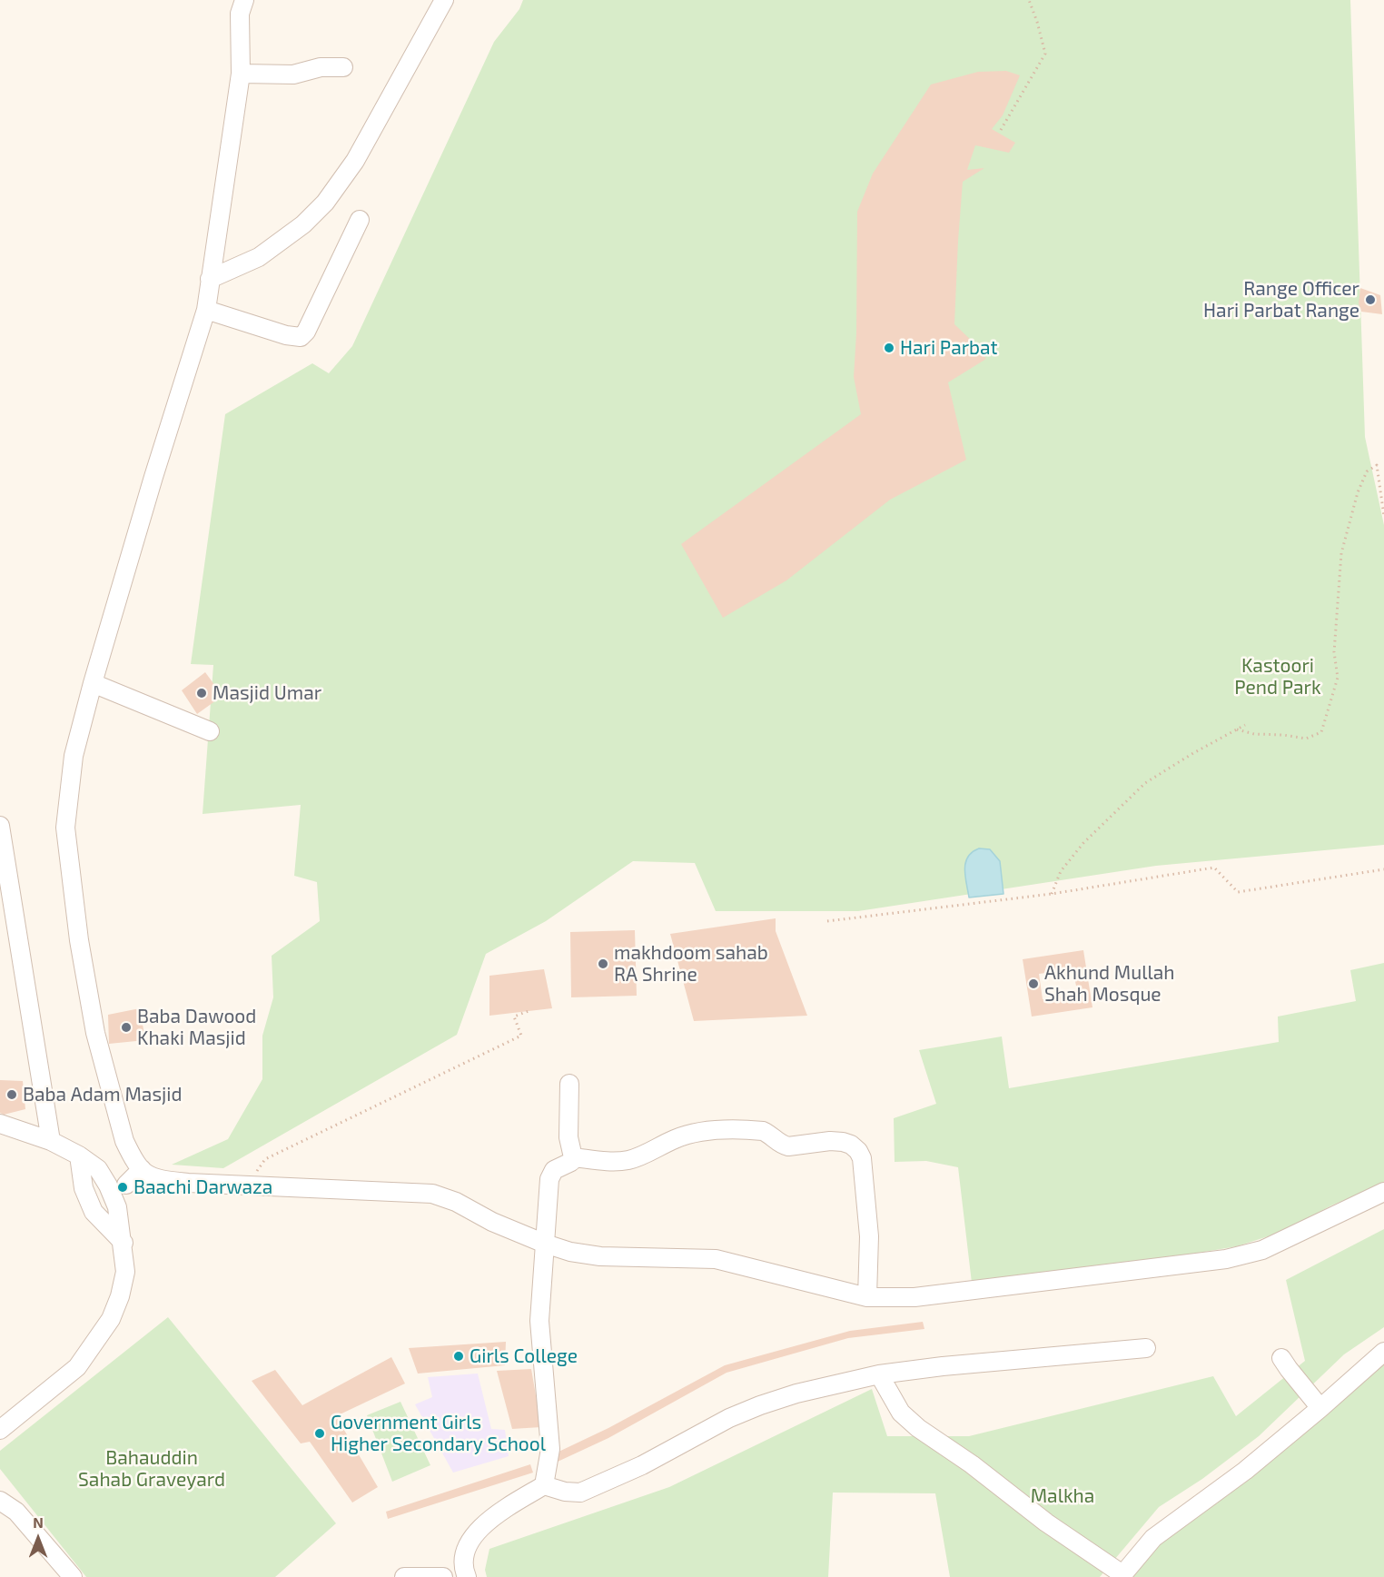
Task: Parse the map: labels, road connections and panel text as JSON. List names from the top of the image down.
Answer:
{
  "parks": ["Kastoori Pend Park", "Bahauddin Sahab Graveyard", "Malkha"],
  "places": [
    "Range Officer Hari Parbat Range",
    "Hari Parbat",
    "Masjid Umar",
    "makhdoom sahab RA Shrine",
    "Akhund Mullah Shah Mosque",
    "Baba Dawood Khaki Masjid",
    "Baba Adam Masjid",
    "Baachi Darwaza",
    "Girls College",
    "Government Girls Higher Secondary School"
  ],
  "north": "top"
}
